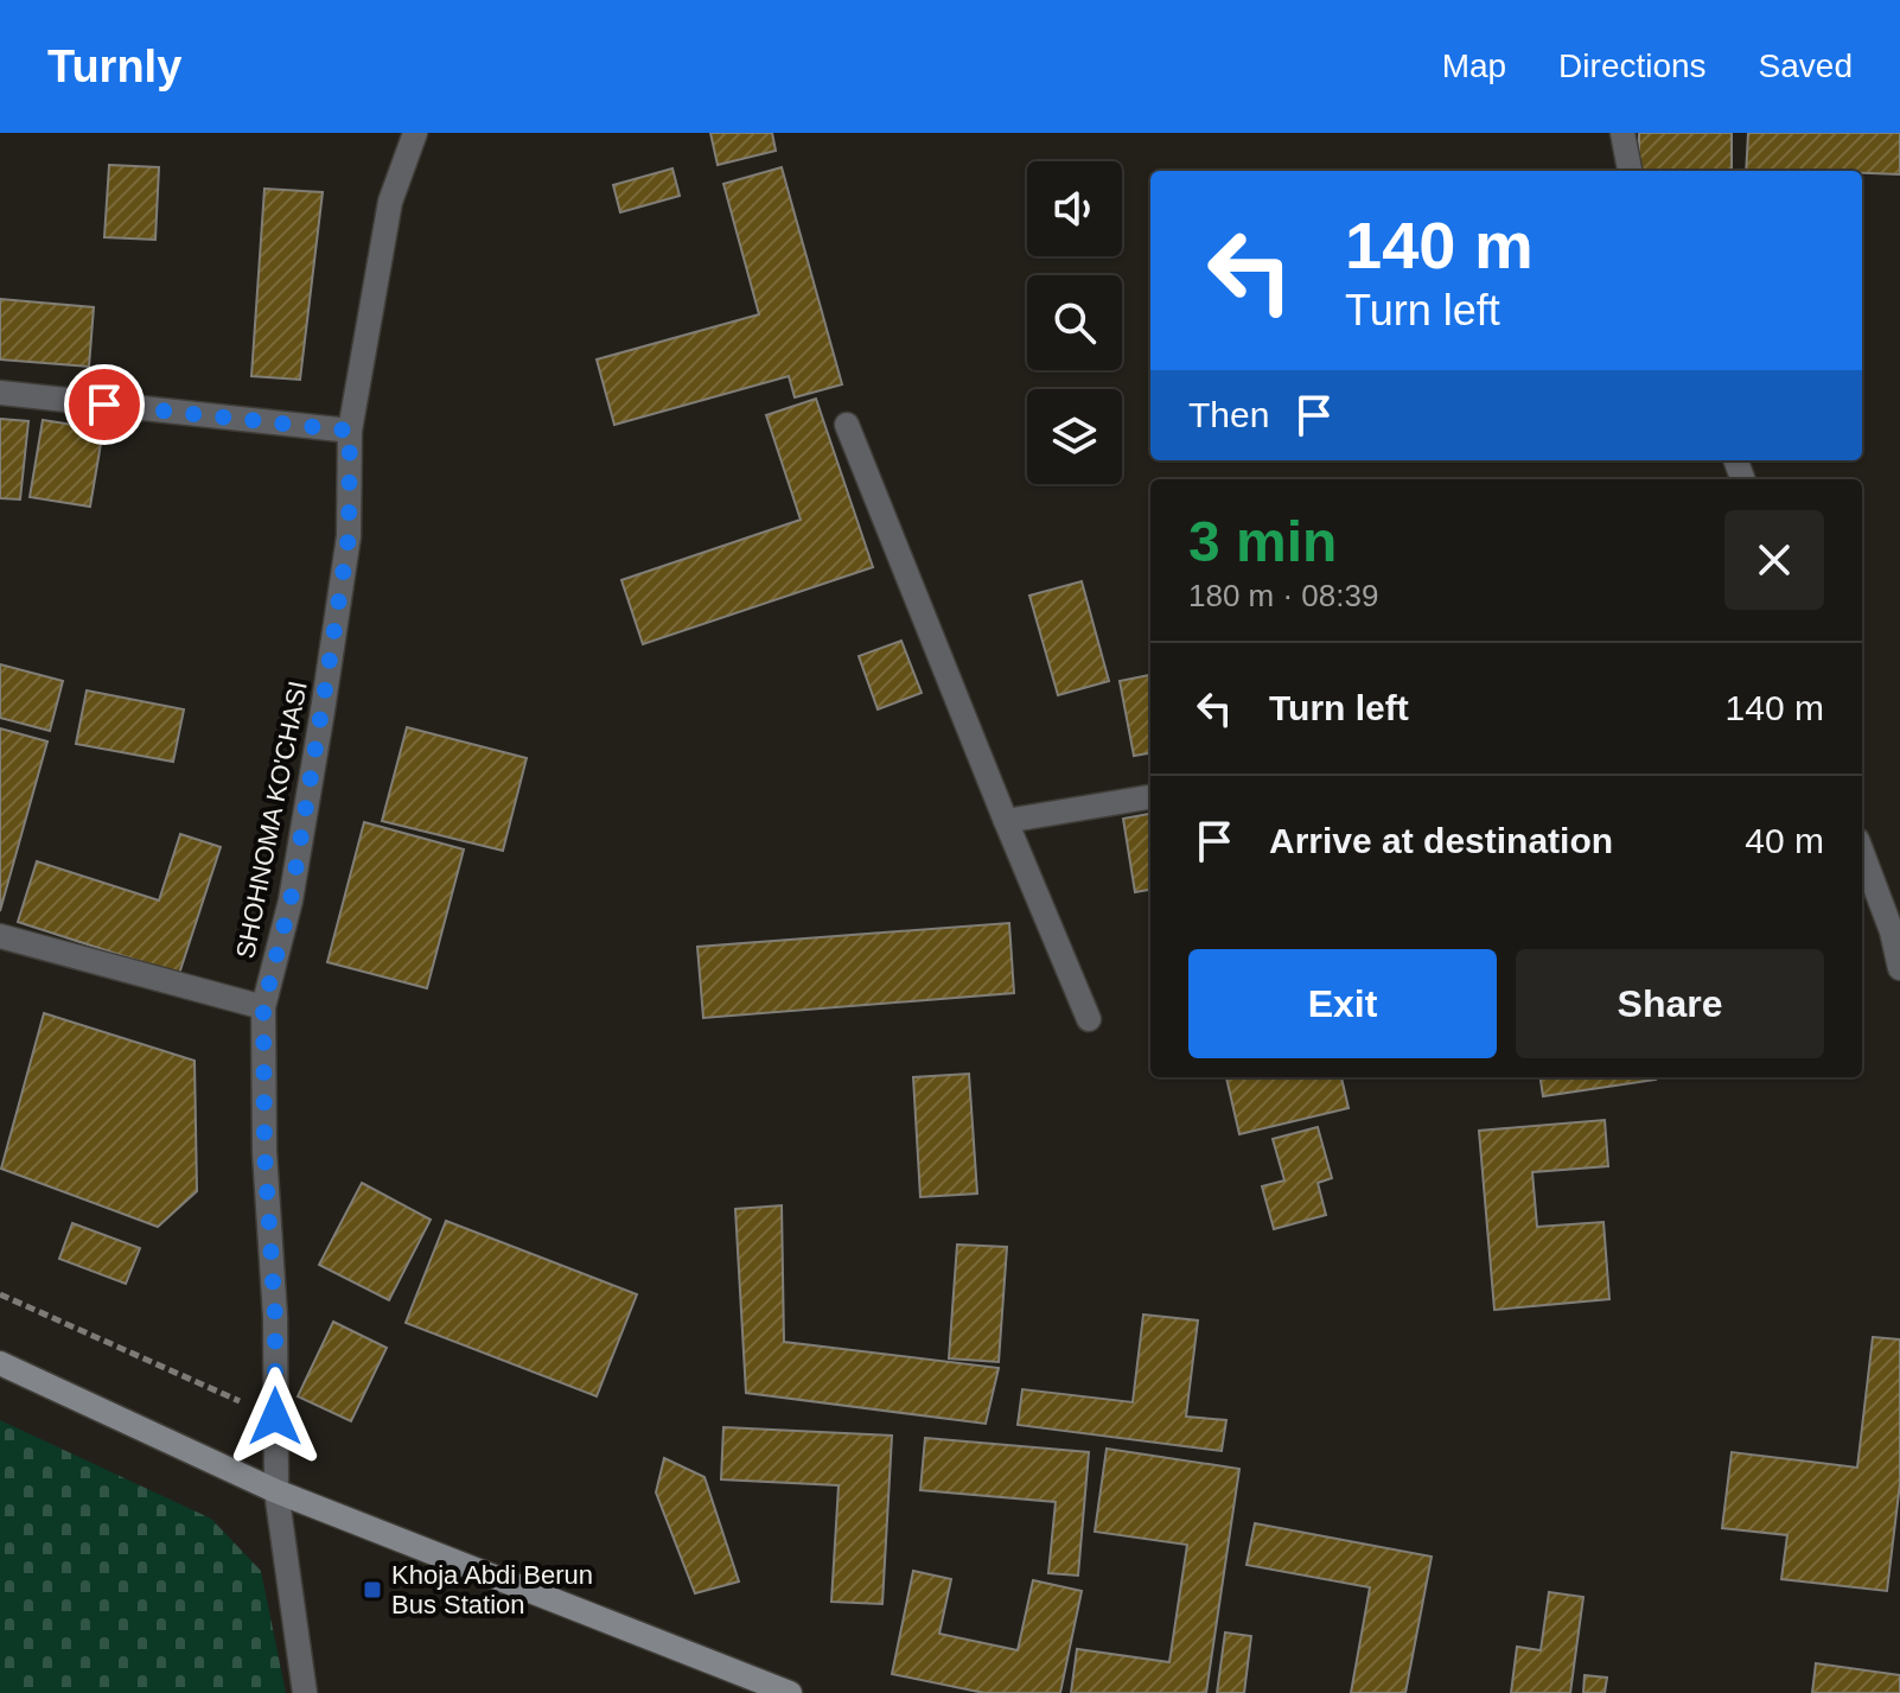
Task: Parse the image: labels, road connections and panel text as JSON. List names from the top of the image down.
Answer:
{
  "streets": {
    "street": ["SHOHNOMA KO'CHASI"]
  },
  "places": {
    "transit": ["Khoja Abdi Berun Bus Station"]
  },
  "page": {
    "header": "Turnly",
    "nav": ["Map", "Directions", "Saved"],
    "turn": ["140 m", "Turn left"],
    "then": "Then",
    "heading": ["3 min", "180 m · 08:39"],
    "list": [
      {
        "name": "Turn left",
        "value": "140 m"
      },
      {
        "name": "Arrive at destination",
        "value": "40 m"
      }
    ],
    "buttons": ["Exit", "Share"]
  }
}
